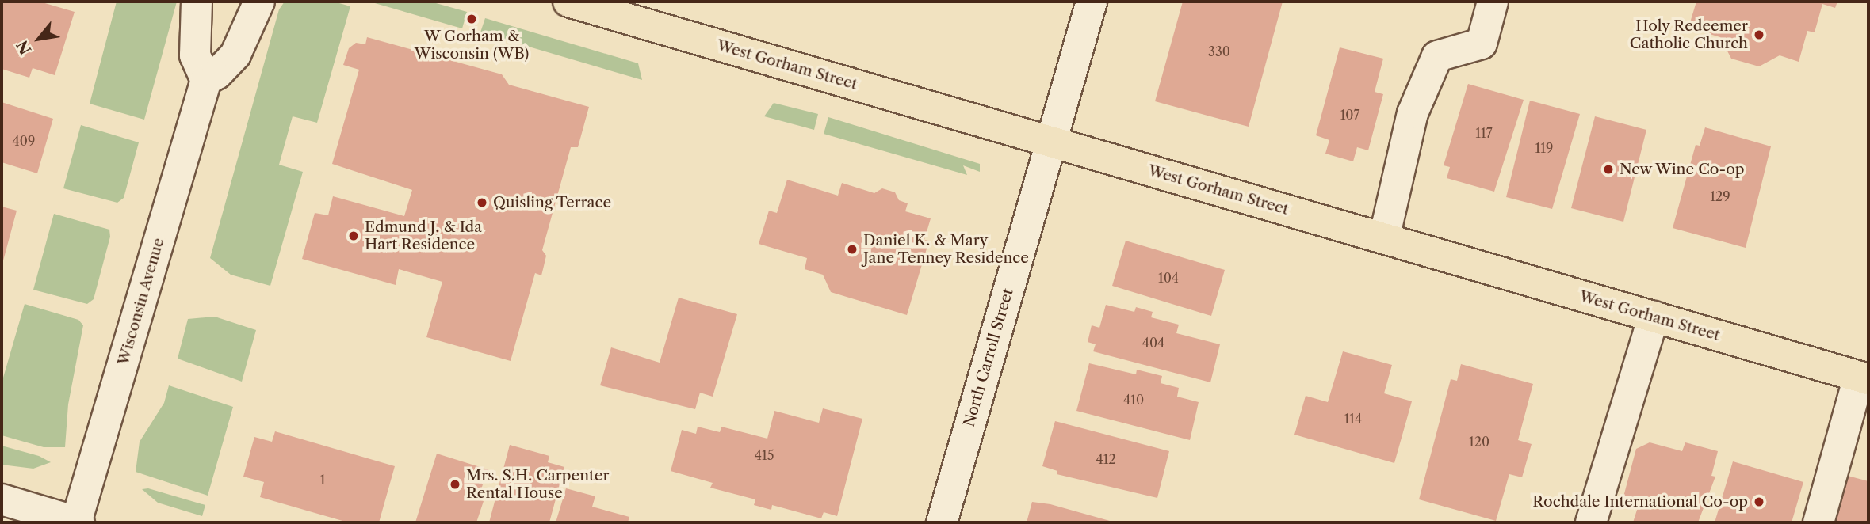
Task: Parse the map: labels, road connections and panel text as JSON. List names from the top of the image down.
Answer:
{
  "streets": {
    "main road": ["West Gorham Street"],
    "street": ["Wisconsin Avenue", "North Carroll Street"]
  },
  "crossings": [
    ["West Gorham Street", "North Carroll Street"]
  ],
  "places": [
    "W Gorham & Wisconsin (WB)",
    "Holy Redeemer Catholic Church",
    "New Wine Co-op",
    "Quisling Terrace",
    "Edmund J. & Ida Hart Residence",
    "Daniel K. & Mary Jane Tenney Residence",
    "Mrs. S.H. Carpenter Rental House",
    "Rochdale International Co-op"
  ],
  "house_numbers": [
    "330",
    "107",
    "117",
    "409",
    "119",
    "129",
    "104",
    "404",
    "410",
    "114",
    "120",
    "415",
    "412",
    "1"
  ],
  "north": "bottom left"
}
